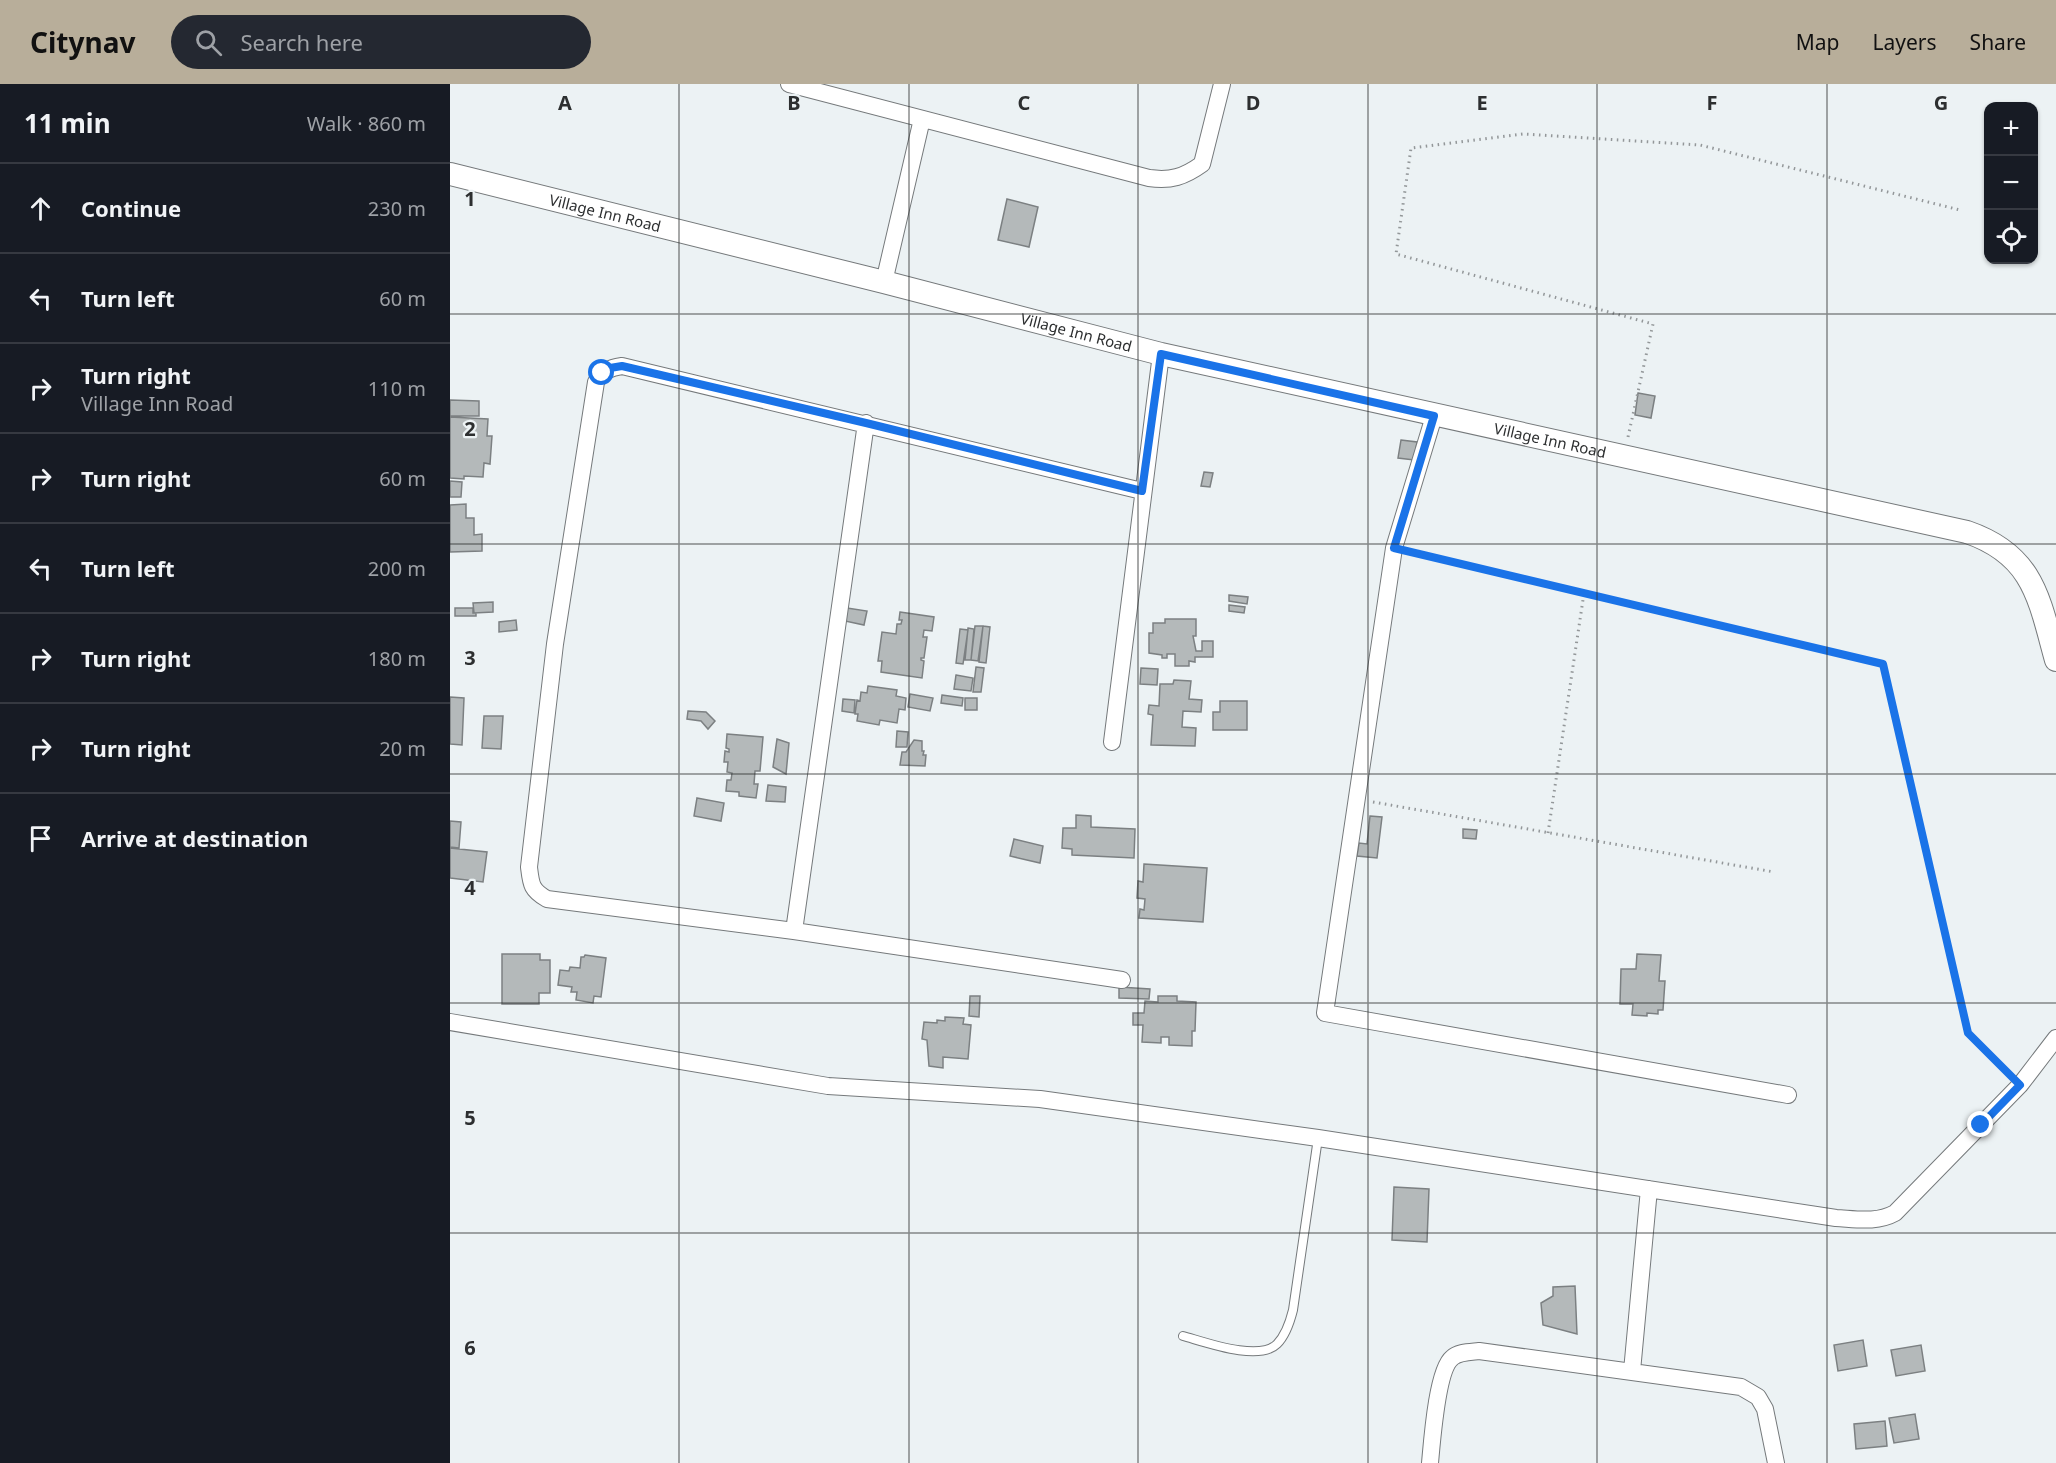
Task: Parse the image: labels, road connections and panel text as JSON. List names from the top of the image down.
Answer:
{
  "streets": {
    "street": ["Village Inn Road"]
  },
  "page": {
    "header": "Citynav",
    "search": "Search here",
    "nav": ["Map", "Layers", "Share"],
    "heading": ["11 min", "Walk · 860 m"],
    "map_buttons": ["+", "−"],
    "list": [
      ["Continue", "230 m"],
      ["Turn left", "60 m"],
      ["Turn right", "Village Inn Road", "110 m"],
      ["Turn right", "60 m"],
      ["Turn left", "200 m"],
      ["Turn right", "180 m"],
      ["Turn right", "20 m"],
      "Arrive at destination"
    ]
  },
  "grid": {
    "columns": [
      "A",
      "B",
      "C",
      "D",
      "E",
      "F",
      "G"
    ],
    "rows": [
      "1",
      "2",
      "3",
      "4",
      "5",
      "6"
    ]
  }
}
